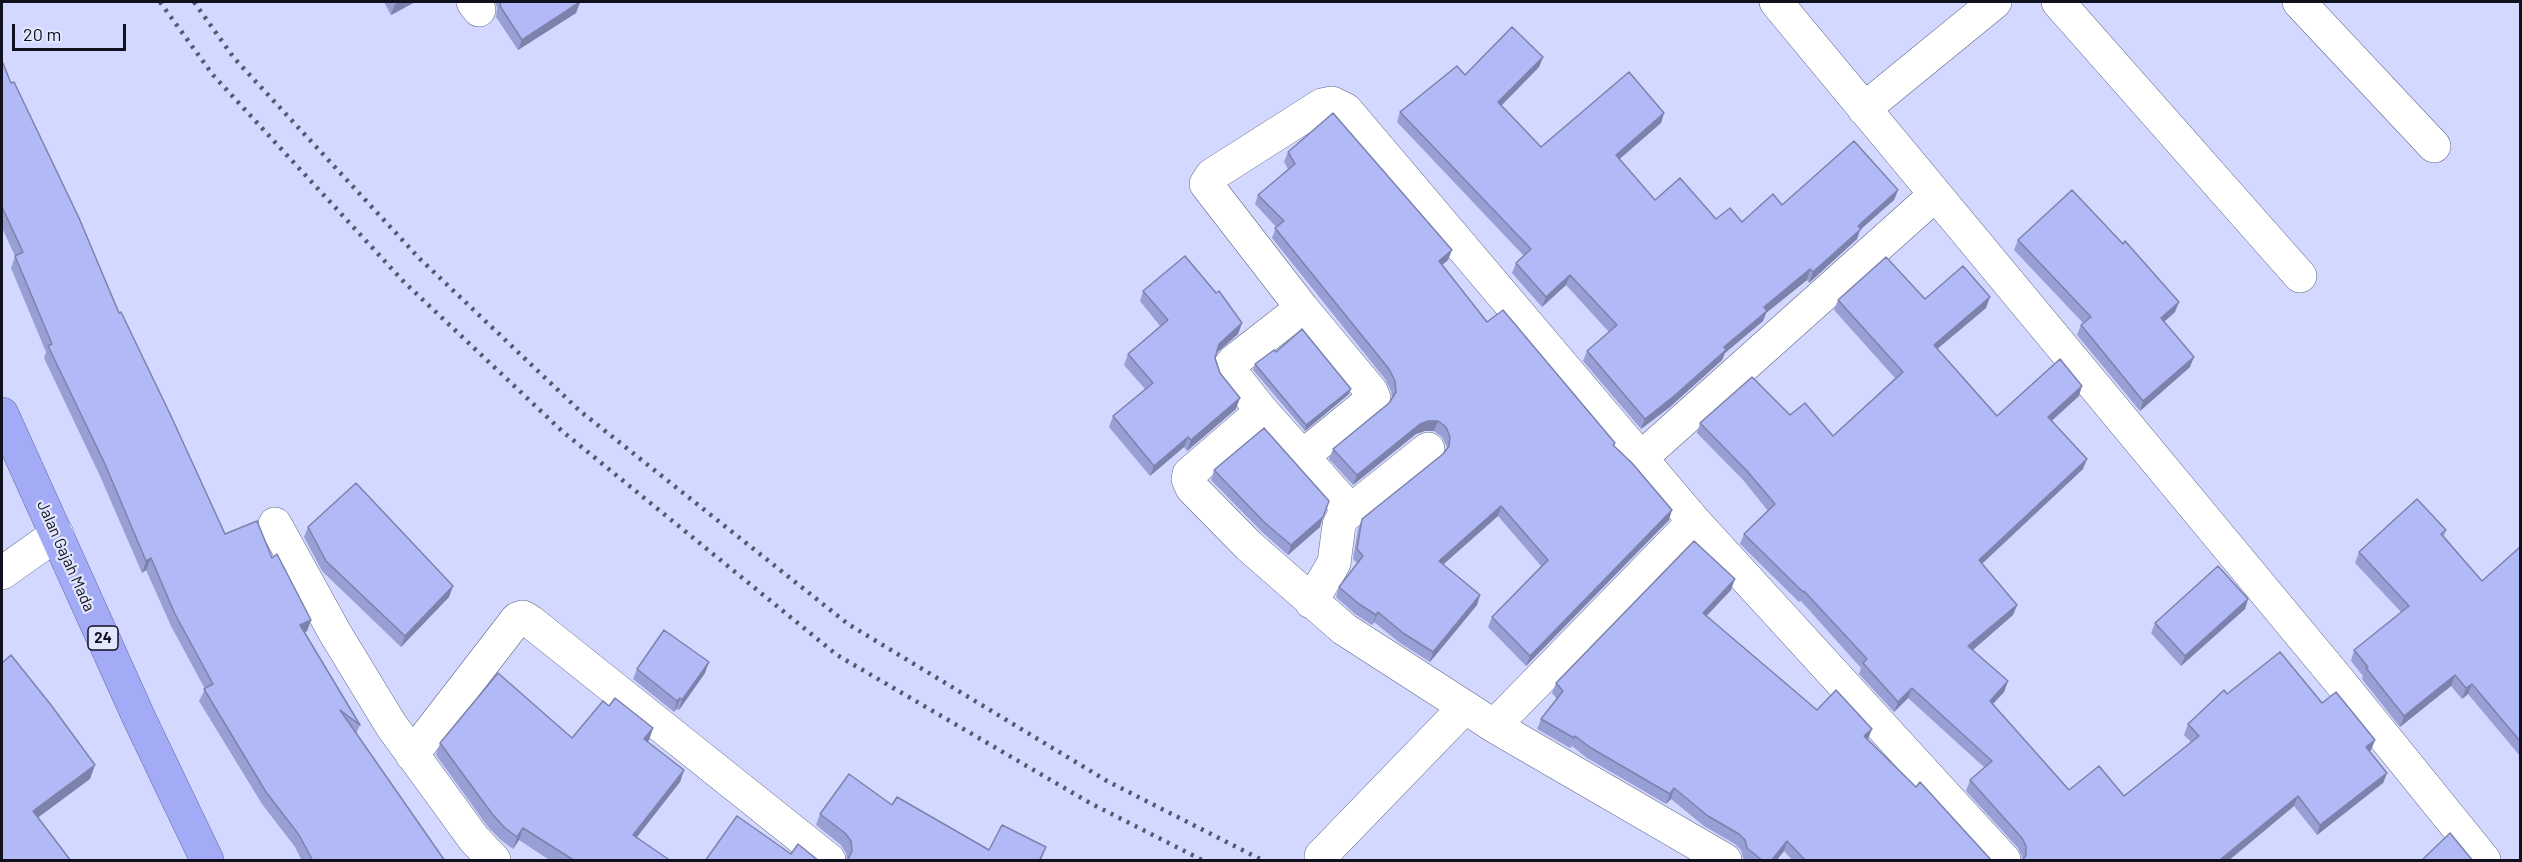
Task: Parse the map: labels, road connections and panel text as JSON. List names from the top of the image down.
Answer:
{
  "streets": {
    "highway": ["Jalan Gajah Mada", "24"]
  },
  "scale_bar": "20 m"
}
